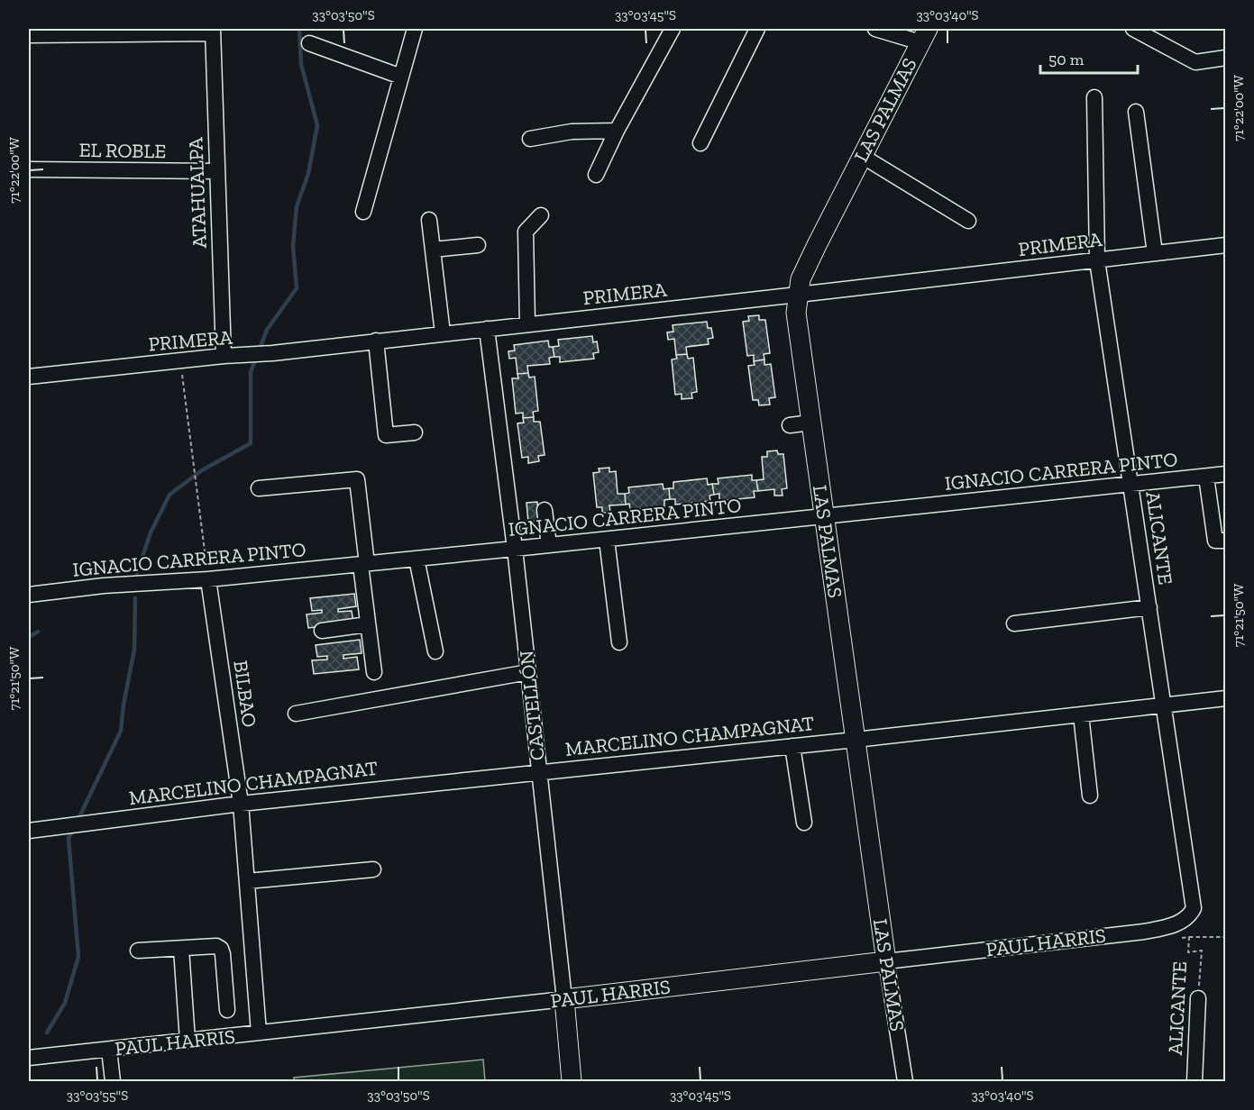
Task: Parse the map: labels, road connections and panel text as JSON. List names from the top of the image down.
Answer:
{
  "streets": {
    "main road": ["LAS PALMAS", "CASTELLÓN", "PAUL HARRIS"],
    "street": [
      "EL ROBLE",
      "ATAHUALPA",
      "PRIMERA",
      "IGNACIO CARRERA PINTO",
      "ALICANTE",
      "BILBAO",
      "MARCELINO CHAMPAGNAT"
    ]
  },
  "crossings": [
    ["LAS PALMAS", "PRIMERA"],
    ["LAS PALMAS", "IGNACIO CARRERA PINTO"],
    ["LAS PALMAS", "MARCELINO CHAMPAGNAT"],
    ["LAS PALMAS", "PAUL HARRIS"],
    ["EL ROBLE", "ATAHUALPA"],
    ["ATAHUALPA", "PRIMERA"],
    ["PRIMERA", "ALICANTE"],
    ["PRIMERA", "CASTELLÓN"],
    ["IGNACIO CARRERA PINTO", "ALICANTE"],
    ["IGNACIO CARRERA PINTO", "BILBAO"],
    ["IGNACIO CARRERA PINTO", "CASTELLÓN"],
    ["ALICANTE", "MARCELINO CHAMPAGNAT"],
    ["ALICANTE", "PAUL HARRIS"],
    ["BILBAO", "MARCELINO CHAMPAGNAT"],
    ["BILBAO", "PAUL HARRIS"],
    ["CASTELLÓN", "MARCELINO CHAMPAGNAT"],
    ["CASTELLÓN", "PAUL HARRIS"]
  ],
  "scale_bar": "50 m",
  "coordinates": [
    "33°03'50\"S",
    "33°03'45\"S",
    "33°03'40\"S",
    "71°22'00\"W",
    "71°21'50\"W",
    "33°03'55\"S"
  ]
}
